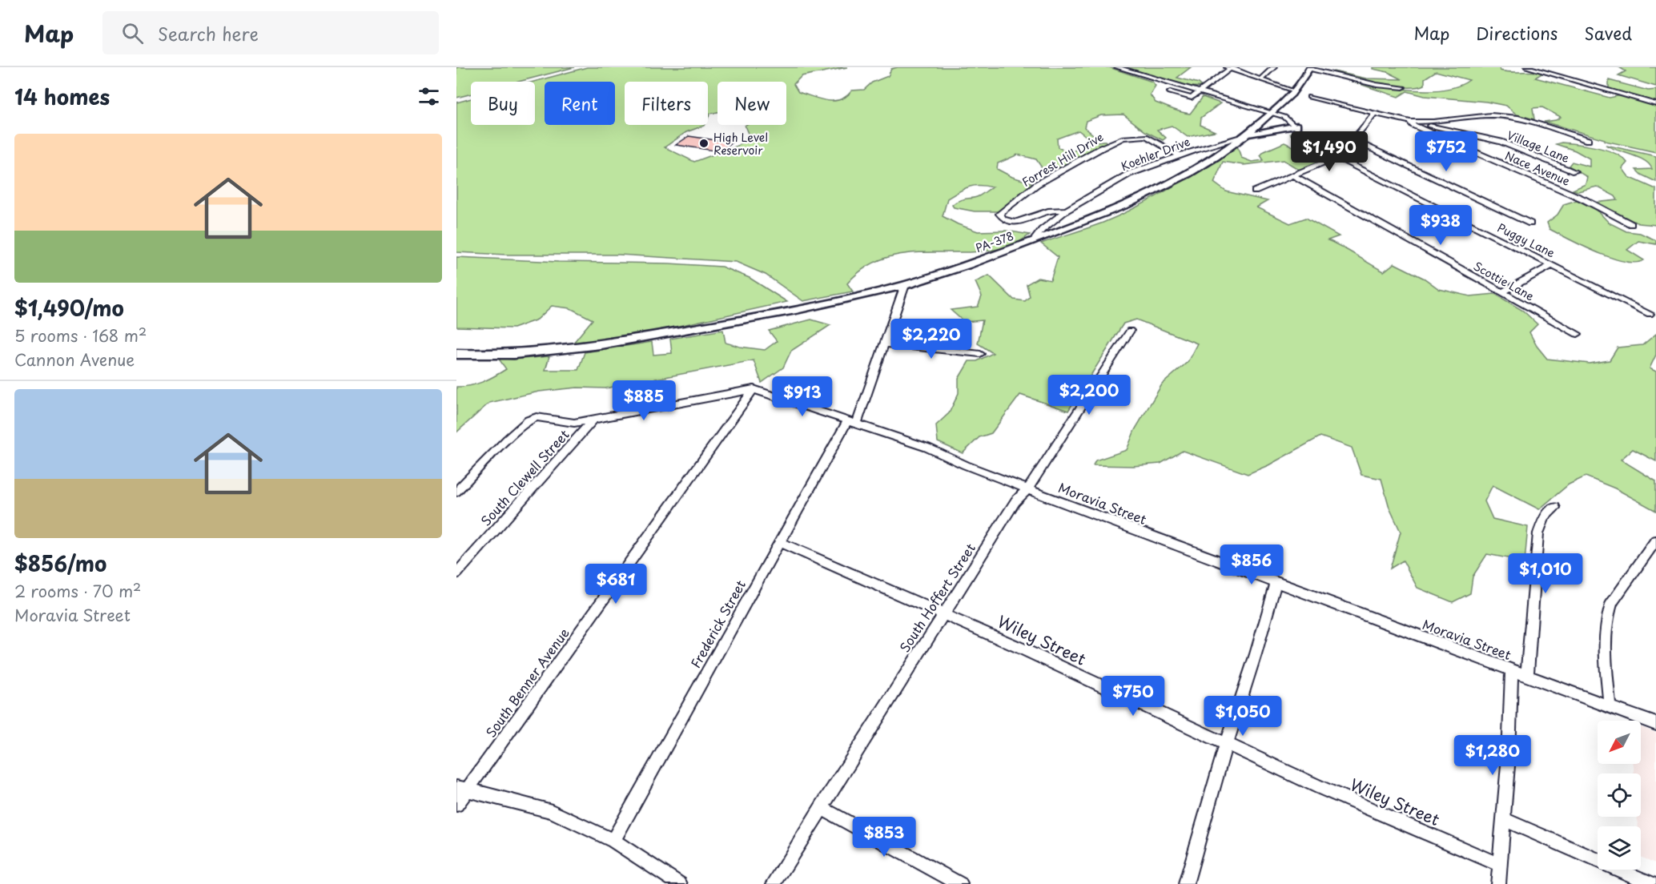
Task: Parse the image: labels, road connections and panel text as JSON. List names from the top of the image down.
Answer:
{
  "streets": {
    "main road": ["PA-378"],
    "street": [
      "Village Lane",
      "Koehler Drive",
      "Forrest Hill Drive",
      "Nace Avenue",
      "Puggy Lane",
      "Scottie Lane",
      "South Clewell Street",
      "Moravia Street",
      "South Hoffert Street",
      "Frederick Street",
      "Wiley Street",
      "South Benner Avenue"
    ]
  },
  "crossings": [
    ["Village Lane", "Nace Avenue"],
    ["Koehler Drive", "Forrest Hill Drive"],
    ["Koehler Drive", "PA-378"],
    ["Puggy Lane", "PA-378"],
    ["PA-378", "Frederick Street"],
    ["South Clewell Street", "Moravia Street"],
    ["Moravia Street", "South Hoffert Street"],
    ["Moravia Street", "Frederick Street"],
    ["Moravia Street", "South Benner Avenue"],
    ["South Hoffert Street", "Wiley Street"],
    ["Frederick Street", "Wiley Street"]
  ],
  "places": ["High Level Reservoir"],
  "north": "bottom left",
  "page": {
    "header": "Map",
    "search": "Search here",
    "nav": ["Map", "Directions", "Saved"],
    "heading": "14 homes",
    "chip": [
      "Buy",
      "Rent",
      "Filters",
      "New"
    ],
    "list": [
      {
        "name": "$1,490/mo",
        "note": "5 rooms · 168 m² · Cannon Avenue"
      },
      {
        "name": "$856/mo",
        "note": "2 rooms · 70 m² · Moravia Street"
      }
    ],
    "price": [
      "$1,490",
      "$752",
      "$938",
      "$2,220",
      "$2,200",
      "$913",
      "$885",
      "$856",
      "$1,010",
      "$681",
      "$750",
      "$1,050",
      "$1,280",
      "$853"
    ]
  }
}
